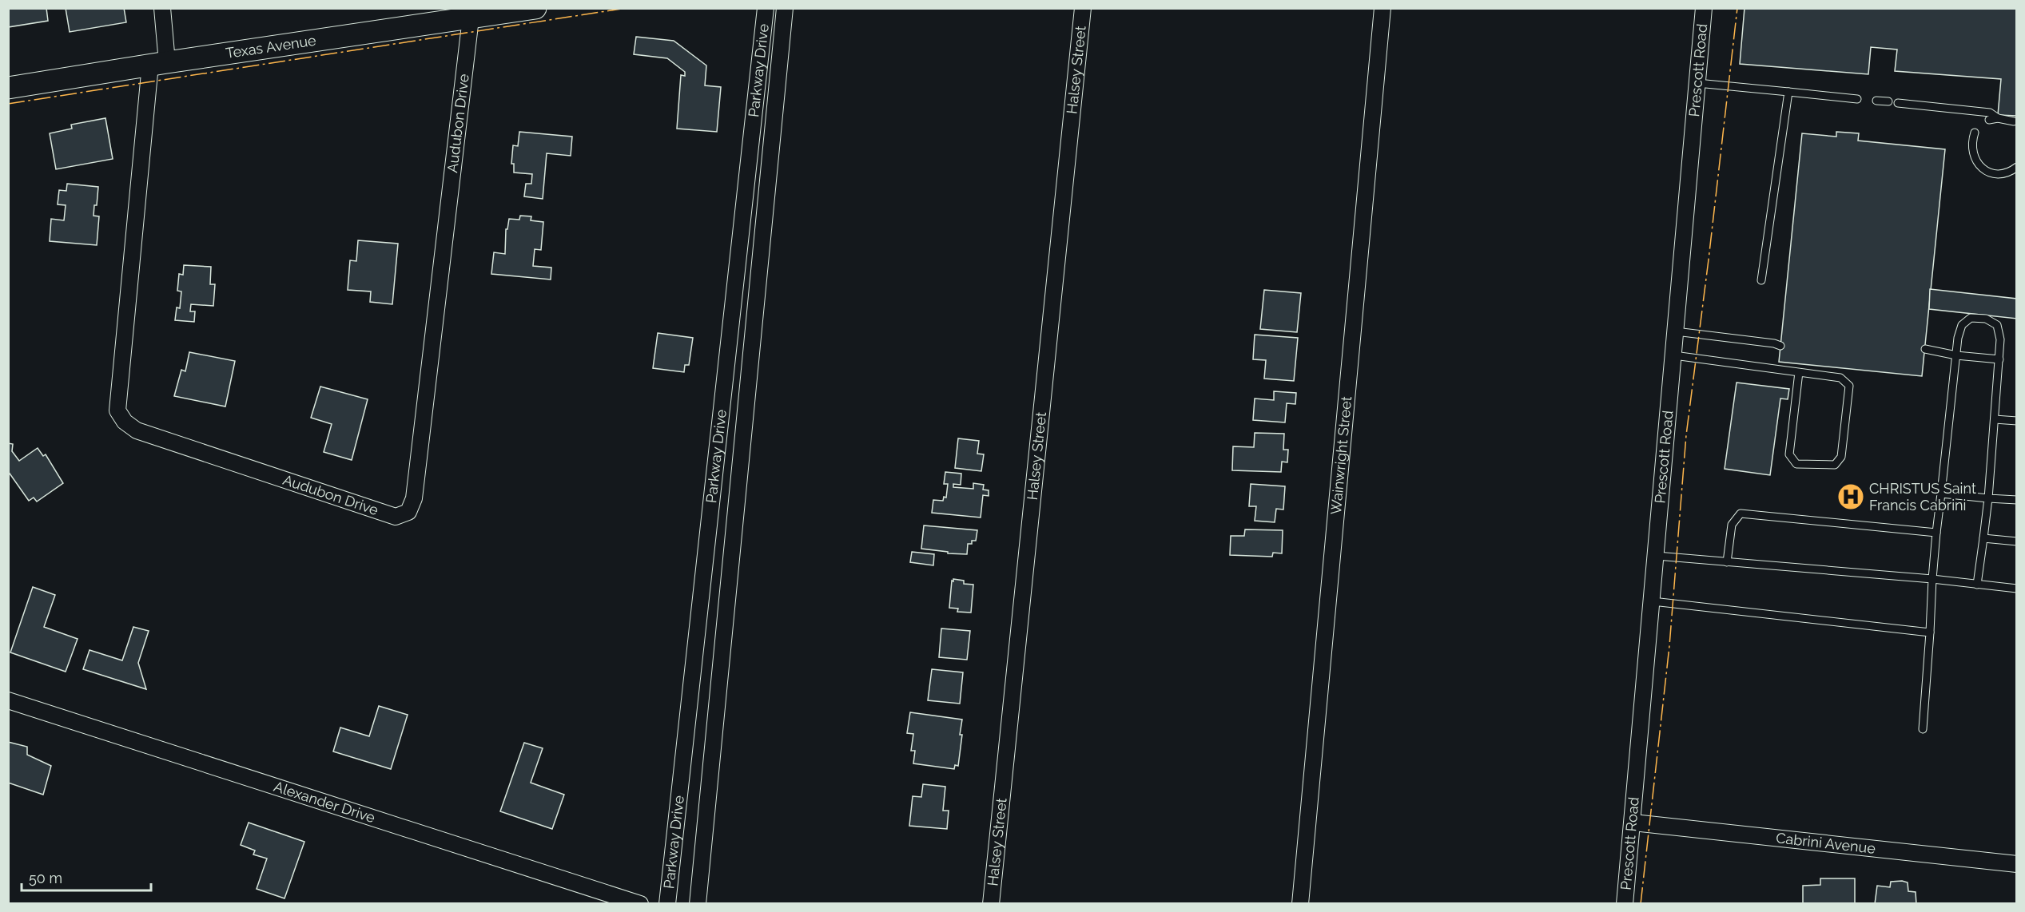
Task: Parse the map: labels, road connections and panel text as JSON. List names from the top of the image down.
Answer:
{
  "streets": {
    "street": [
      "Texas Avenue",
      "Prescott Road",
      "Parkway Drive",
      "Halsey Street",
      "Audubon Drive",
      "Wainwright Street",
      "Alexander Drive",
      "Cabrini Avenue"
    ]
  },
  "crossings": [
    ["Texas Avenue", "Audubon Drive"],
    ["Prescott Road", "Cabrini Avenue"]
  ],
  "places": {
    "hospital": ["CHRISTUS Saint Francis Cabrini"]
  },
  "scale_bar": "50 m"
}
